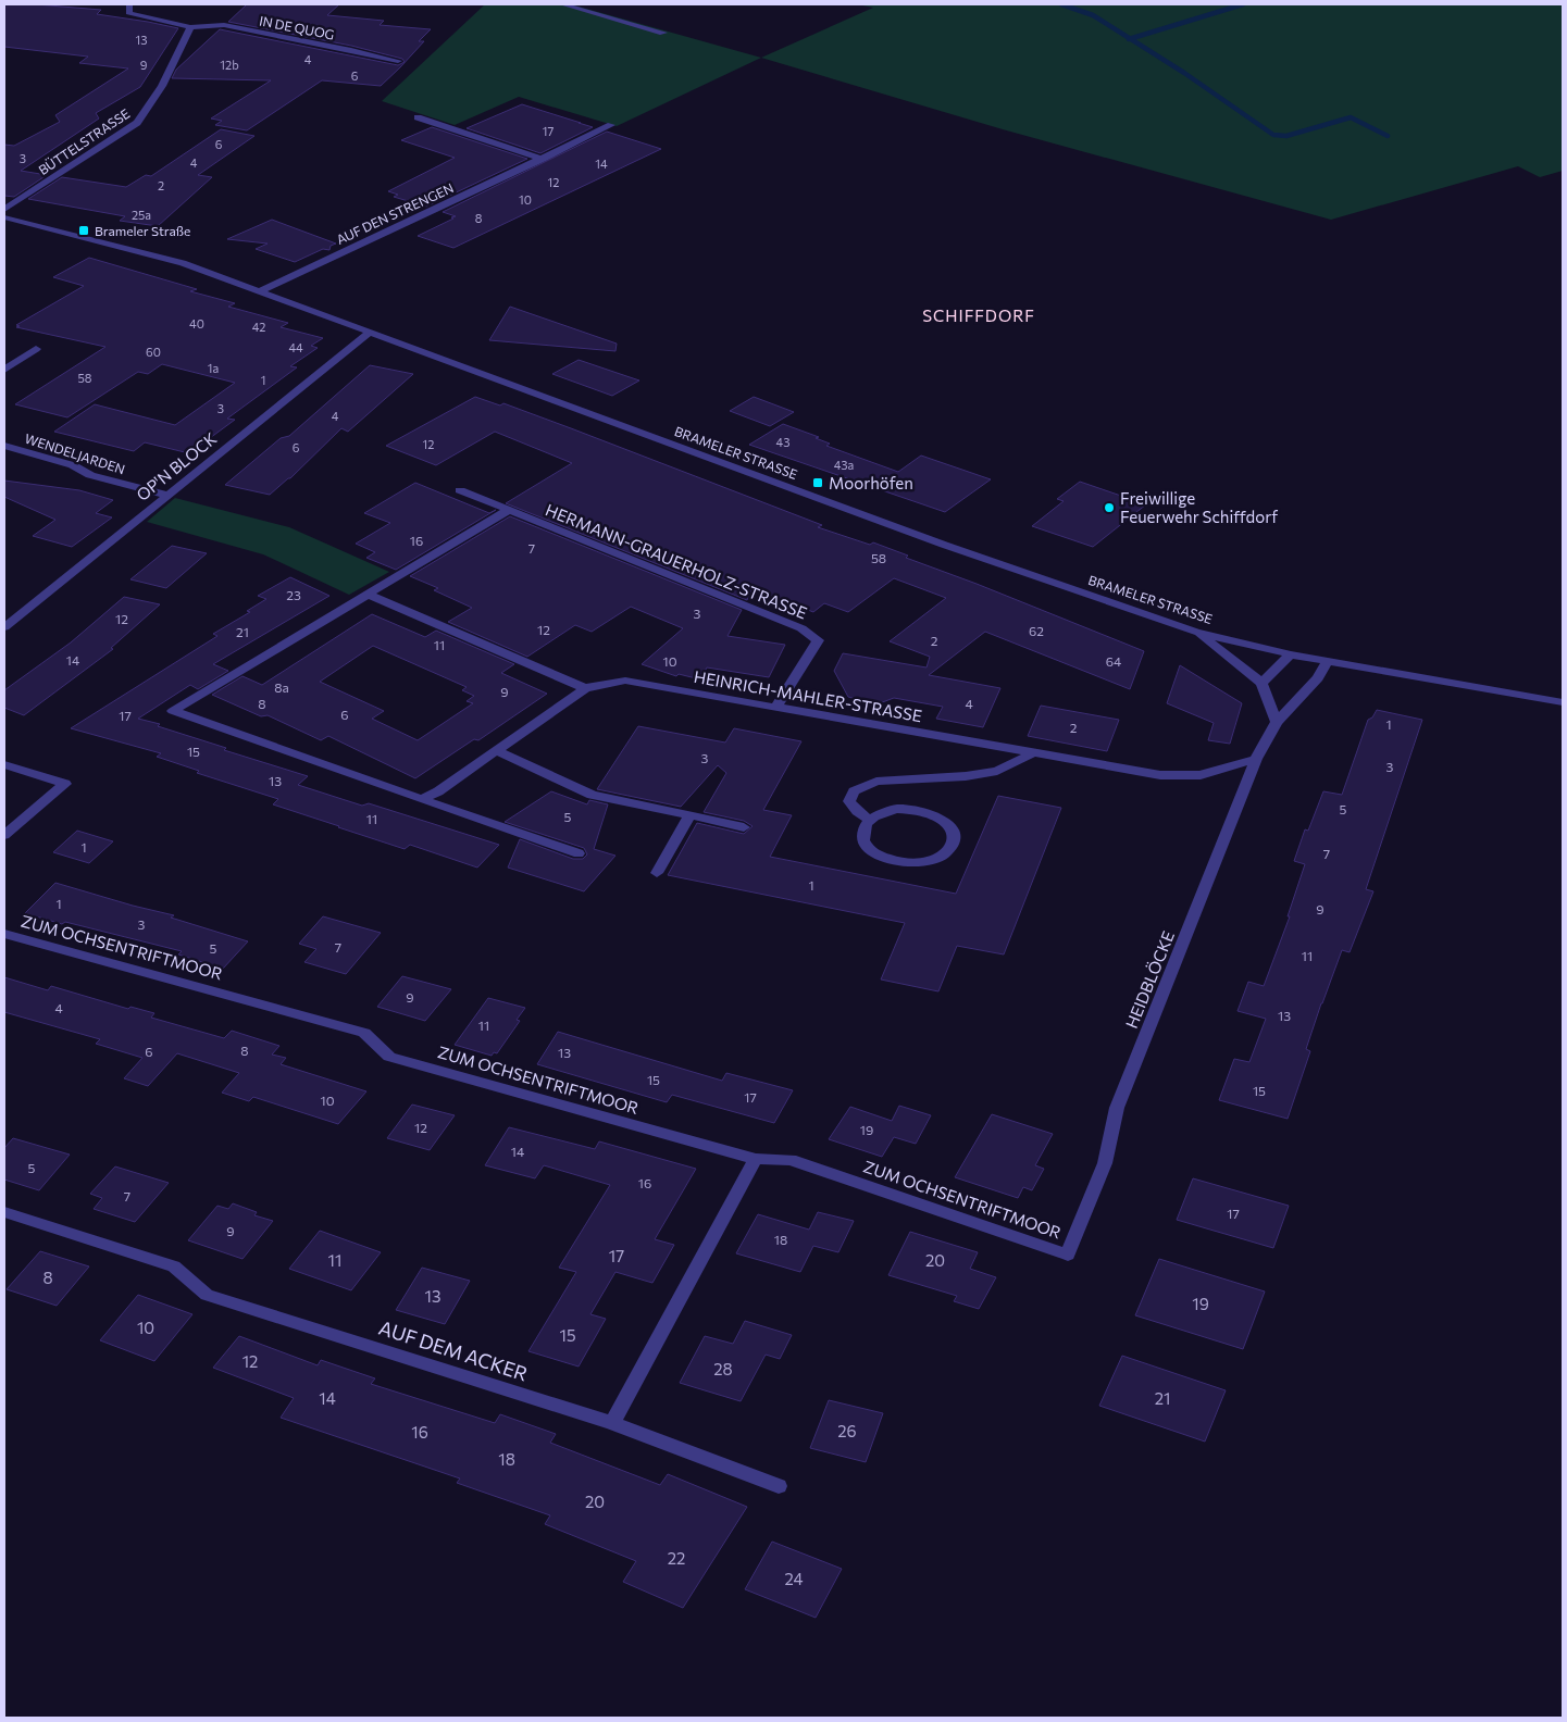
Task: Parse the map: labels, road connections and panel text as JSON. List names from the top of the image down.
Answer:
{
  "streets": {
    "street": [
      "IN DE QUOG",
      "BÜTTELSTRASSE",
      "AUF DEN STRENGEN",
      "BRAMELER STRASSE",
      "WENDELJARDEN",
      "OP'N BLOCK",
      "HERMANN-GRAUERHOLZ-STRASSE",
      "HEINRICH-MAHLER-STRASSE",
      "ZUM OCHSENTRIFTMOOR",
      "HEIDBLÖCKE",
      "AUF DEM ACKER"
    ]
  },
  "crossings": [
    ["IN DE QUOG", "BÜTTELSTRASSE"],
    ["AUF DEN STRENGEN", "BRAMELER STRASSE"],
    ["BRAMELER STRASSE", "OP'N BLOCK"],
    ["BRAMELER STRASSE", "HEIDBLÖCKE"],
    ["WENDELJARDEN", "OP'N BLOCK"],
    ["HERMANN-GRAUERHOLZ-STRASSE", "HEINRICH-MAHLER-STRASSE"],
    ["HEINRICH-MAHLER-STRASSE", "HEIDBLÖCKE"],
    ["ZUM OCHSENTRIFTMOOR", "HEIDBLÖCKE"]
  ],
  "districts": ["SCHIFFDORF"],
  "places": {
    "transit": ["Brameler Straße", "Moorhöfen"],
    "other": ["Freiwillige Feuerwehr Schiffdorf"]
  },
  "house_numbers": [
    "13",
    "4",
    "9",
    "12b",
    "6",
    "17",
    "6",
    "3",
    "4",
    "14",
    "12",
    "2",
    "10",
    "25a",
    "8",
    "40",
    "42",
    "44",
    "60",
    "1a",
    "58",
    "1",
    "3",
    "4",
    "43",
    "12",
    "6",
    "43a",
    "16",
    "7",
    "58",
    "23",
    "3",
    "12",
    "12",
    "62",
    "21",
    "2",
    "11",
    "14",
    "10",
    "64",
    "8a",
    "9",
    "8",
    "4",
    "6",
    "17",
    "1",
    "2",
    "15",
    "3",
    "3",
    "13",
    "5",
    "5",
    "11",
    "1",
    "7",
    "1",
    "1",
    "9",
    "3",
    "7",
    "5",
    "11",
    "9",
    "4",
    "13",
    "11",
    "8",
    "6",
    "13",
    "15",
    "15",
    "17",
    "10",
    "12",
    "19",
    "14",
    "5",
    "16",
    "7",
    "17",
    "9",
    "18",
    "17",
    "11",
    "20",
    "8",
    "13",
    "19",
    "10",
    "15",
    "12",
    "28",
    "14",
    "21",
    "26",
    "16",
    "18",
    "20",
    "22",
    "24"
  ]
}
